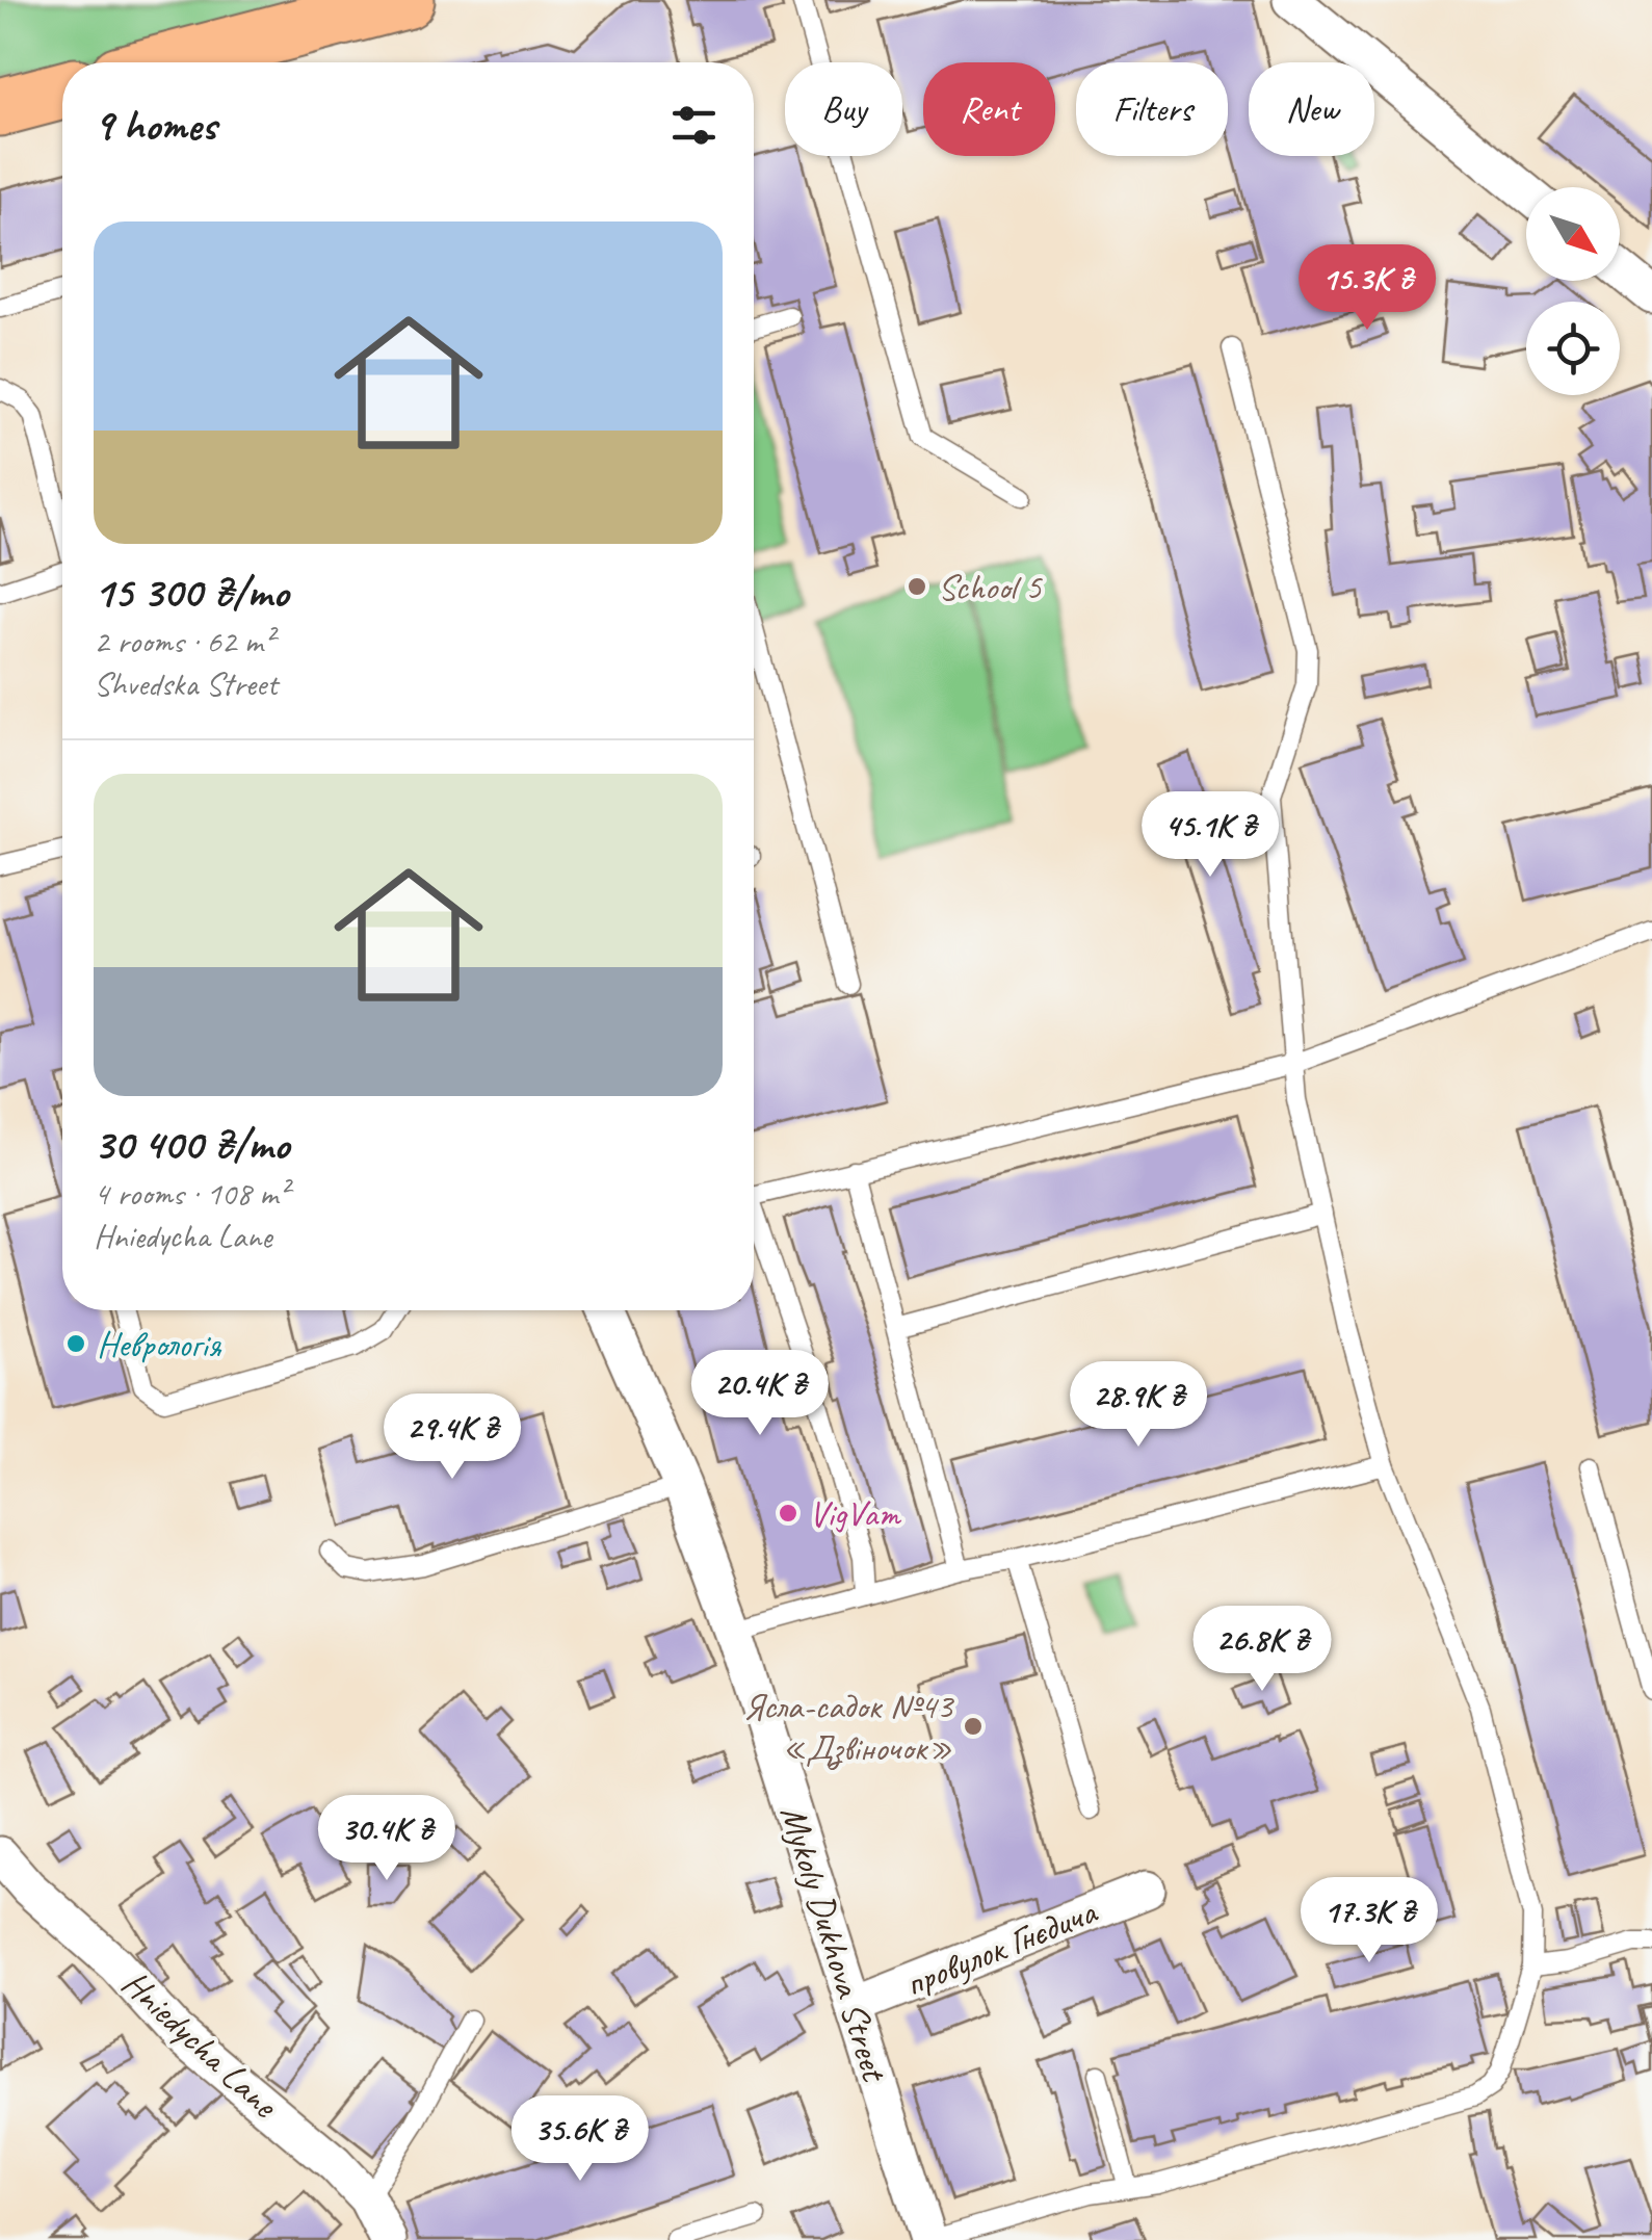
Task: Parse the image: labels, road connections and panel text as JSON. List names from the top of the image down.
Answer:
{
  "streets": {
    "street": ["Mykoly Dukhova Street", "провулок Гнєдича", "Hniedycha Lane"]
  },
  "crossings": [
    ["Mykoly Dukhova Street", "провулок Гнєдича"]
  ],
  "places": [
    "School 5",
    "Неврологія",
    "VigVam",
    "Ясла-садок №43 «Дзвіночок»"
  ],
  "north": "bottom right",
  "page": {
    "chip": [
      "Buy",
      "Rent",
      "Filters",
      "New"
    ],
    "heading": "9 homes",
    "list": [
      {
        "name": "15 300 ₴/mo",
        "note": "2 rooms · 62 m² · Shvedska Street"
      },
      {
        "name": "30 400 ₴/mo",
        "note": "4 rooms · 108 m² · Hniedycha Lane"
      }
    ],
    "price": [
      "15.3K ₴",
      "45.1K ₴",
      "20.4K ₴",
      "28.9K ₴",
      "29.4K ₴",
      "26.8K ₴",
      "30.4K ₴",
      "17.3K ₴",
      "35.6K ₴"
    ]
  }
}
